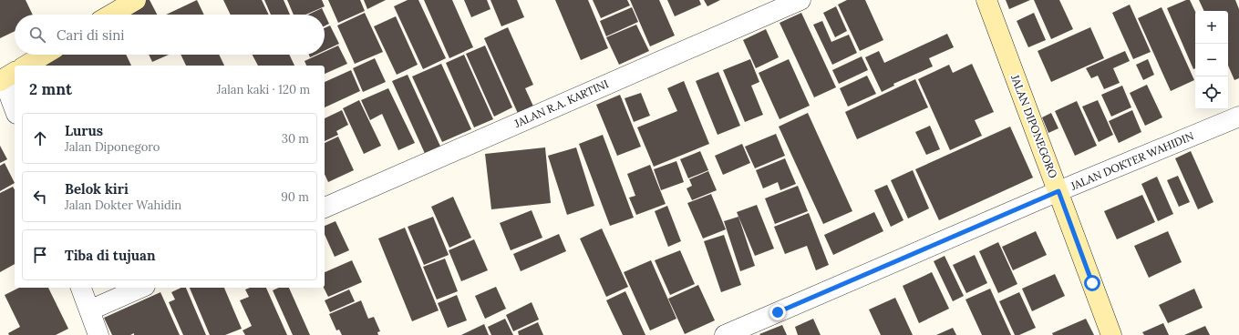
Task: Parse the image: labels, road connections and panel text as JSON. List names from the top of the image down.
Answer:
{
  "streets": {
    "street": ["JALAN R.A. KARTINI", "JALAN DIPONEGORO", "JALAN DOKTER WAHIDIN"]
  },
  "crossings": [
    ["JALAN DIPONEGORO", "JALAN DOKTER WAHIDIN"]
  ],
  "page": {
    "map_buttons": ["+", "−"],
    "search": "Cari di sini",
    "heading": ["2 mnt", "Jalan kaki · 120 m"],
    "list": [
      ["Lurus", "Jalan Diponegoro", "30 m"],
      ["Belok kiri", "Jalan Dokter Wahidin", "90 m"],
      "Tiba di tujuan"
    ]
  }
}
